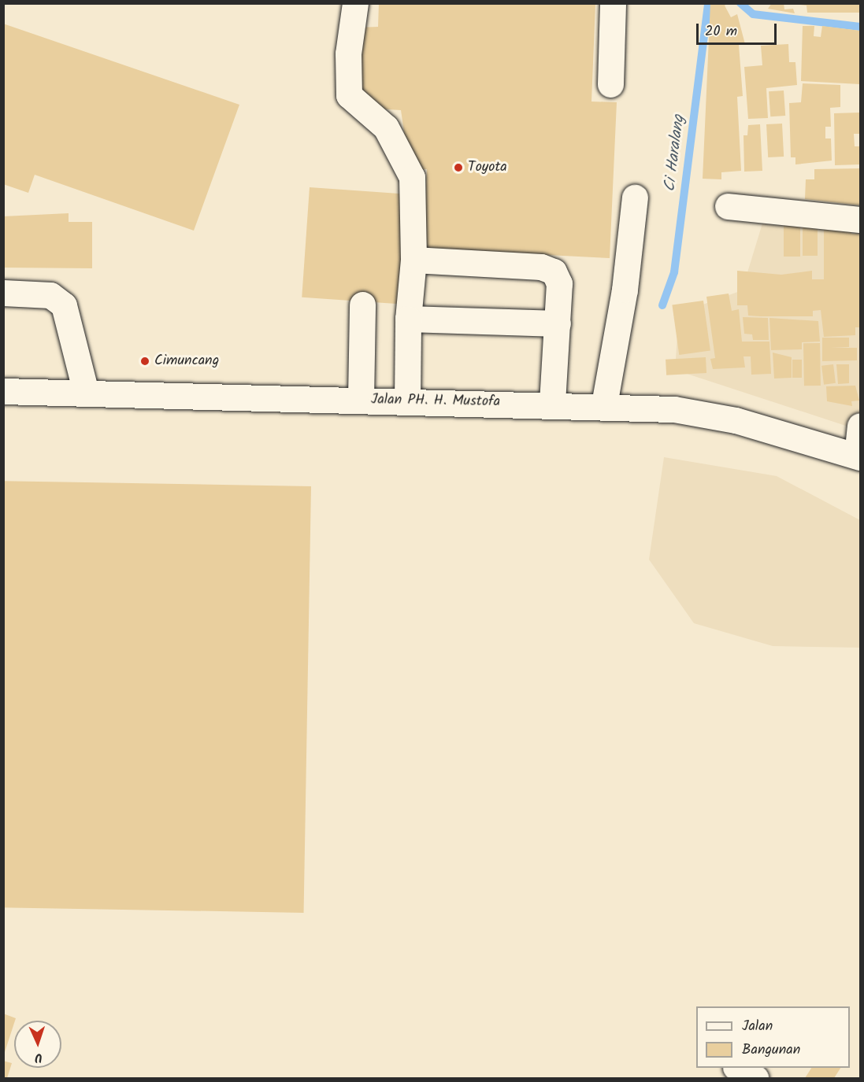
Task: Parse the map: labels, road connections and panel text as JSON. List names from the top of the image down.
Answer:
{
  "streets": {
    "main road": ["Jalan PH. H. Mustofa"]
  },
  "water": ["Ci Haralang"],
  "places": ["Toyota", "Cimuncang"],
  "legend": ["Jalan", "Bangunan"],
  "scale_bar": "20 m",
  "north": "bottom"
}
